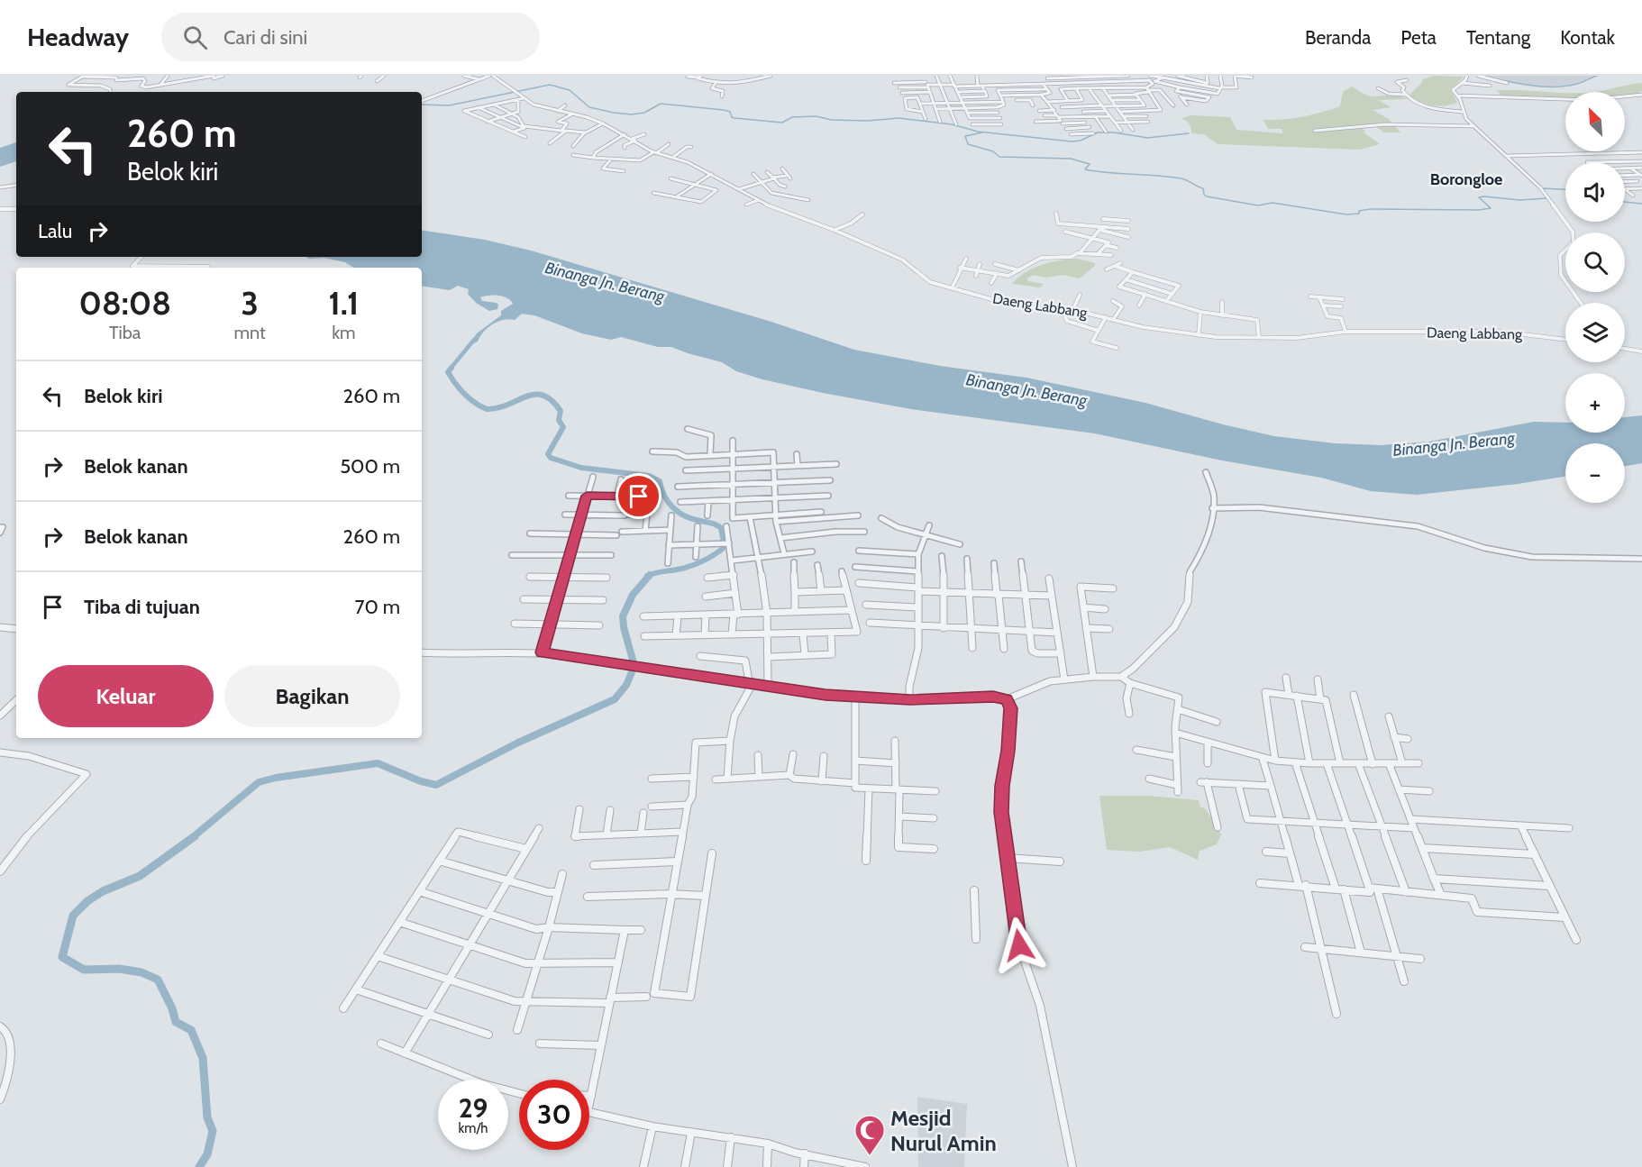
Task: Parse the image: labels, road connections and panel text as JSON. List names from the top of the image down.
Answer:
{
  "streets": {
    "street": ["Daeng Labbang"]
  },
  "districts": ["Borongloe"],
  "water": ["Binanga Jn. Berang"],
  "places": {
    "mosque": ["Mesjid Nurul Amin"]
  },
  "north": "top left",
  "page": {
    "header": "Headway",
    "search": "Cari di sini",
    "nav": [
      "Beranda",
      "Peta",
      "Tentang",
      "Kontak"
    ],
    "map_buttons": ["+", "−"],
    "turn": ["260 m", "Belok kiri"],
    "then": "Lalu",
    "eta": [
      "08:08",
      "Tiba",
      "3",
      "mnt",
      "1.1",
      "km"
    ],
    "list": [
      {
        "name": "Belok kiri",
        "value": "260 m"
      },
      {
        "name": "Belok kanan",
        "value": "500 m"
      },
      {
        "name": "Belok kanan",
        "value": "260 m"
      },
      {
        "name": "Tiba di tujuan",
        "value": "70 m"
      }
    ],
    "buttons": ["Keluar", "Bagikan"],
    "speed": "29 km/h",
    "limit": "30"
  }
}
